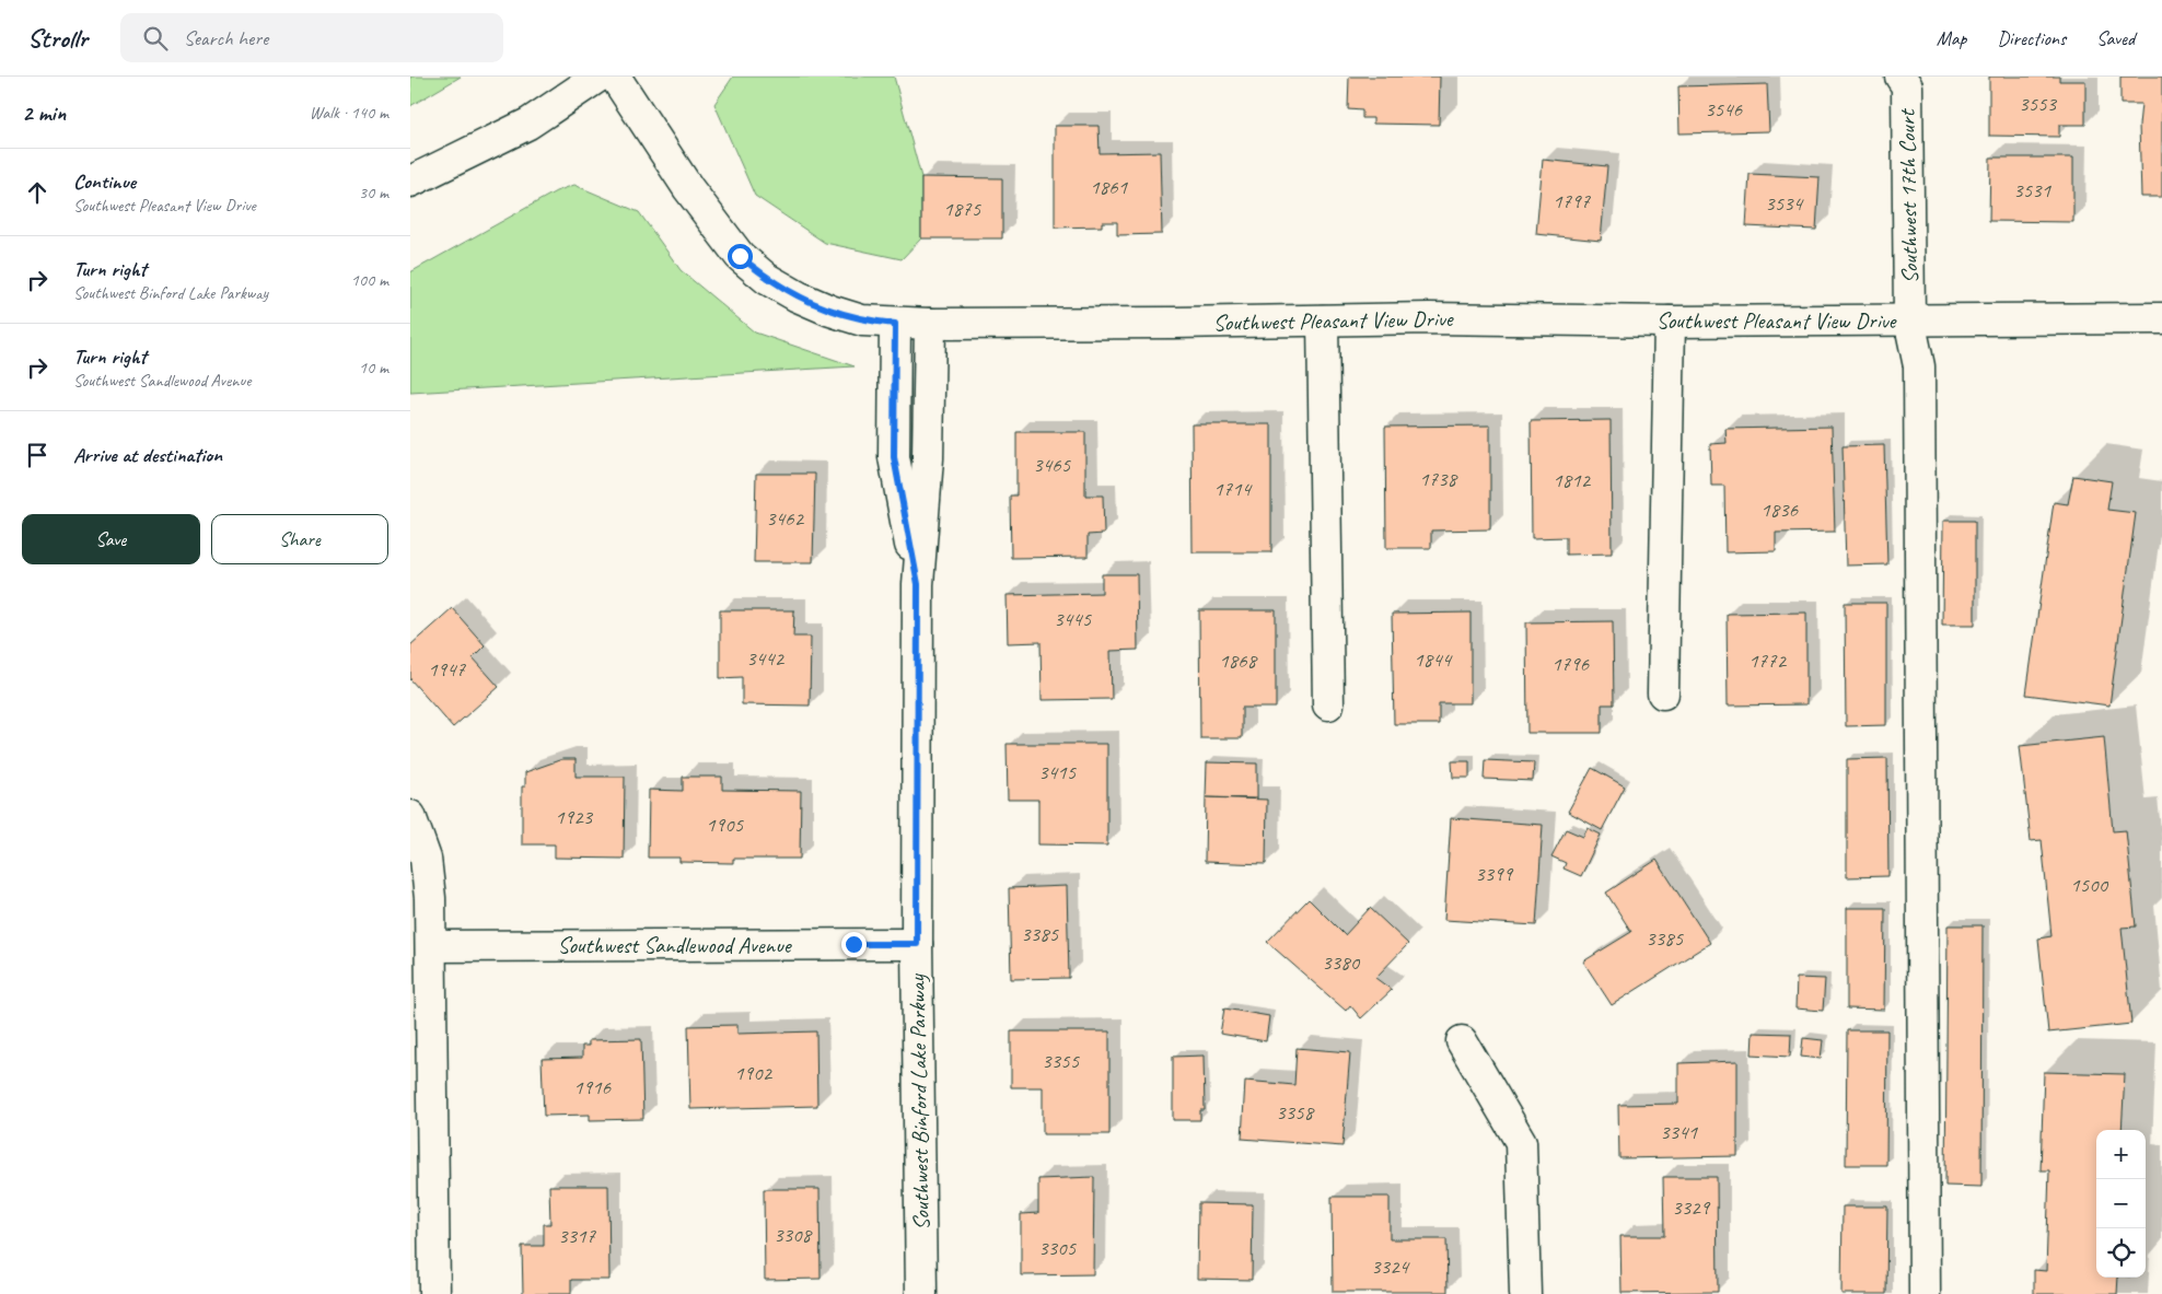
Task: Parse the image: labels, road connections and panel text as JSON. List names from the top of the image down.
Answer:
{
  "streets": {
    "street": [
      "Southwest 17th Court",
      "Southwest Pleasant View Drive",
      "Southwest Sandlewood Avenue",
      "Southwest Binford Lake Parkway"
    ]
  },
  "crossings": [
    ["Southwest 17th Court", "Southwest Pleasant View Drive"],
    ["Southwest Pleasant View Drive", "Southwest Binford Lake Parkway"],
    ["Southwest Sandlewood Avenue", "Southwest Binford Lake Parkway"]
  ],
  "house_numbers": [
    "3553",
    "3546",
    "1861",
    "3531",
    "1797",
    "3534",
    "1875",
    "3465",
    "1738",
    "1812",
    "1714",
    "1836",
    "3462",
    "3445",
    "3442",
    "1844",
    "1868",
    "1772",
    "1796",
    "1947",
    "3415",
    "1923",
    "1905",
    "3399",
    "1500",
    "3385",
    "3385",
    "3380",
    "3355",
    "1902",
    "1916",
    "3358",
    "3341",
    "3329",
    "3308",
    "3317",
    "3305",
    "3324"
  ],
  "page": {
    "header": "Strollr",
    "search": "Search here",
    "nav": ["Map", "Directions", "Saved"],
    "heading": ["2 min", "Walk · 140 m"],
    "list": [
      ["Continue", "Southwest Pleasant View Drive", "30 m"],
      ["Turn right", "Southwest Binford Lake Parkway", "100 m"],
      ["Turn right", "Southwest Sandlewood Avenue", "10 m"],
      "Arrive at destination"
    ],
    "buttons": ["Save", "Share"],
    "map_buttons": ["+", "−"]
  }
}
